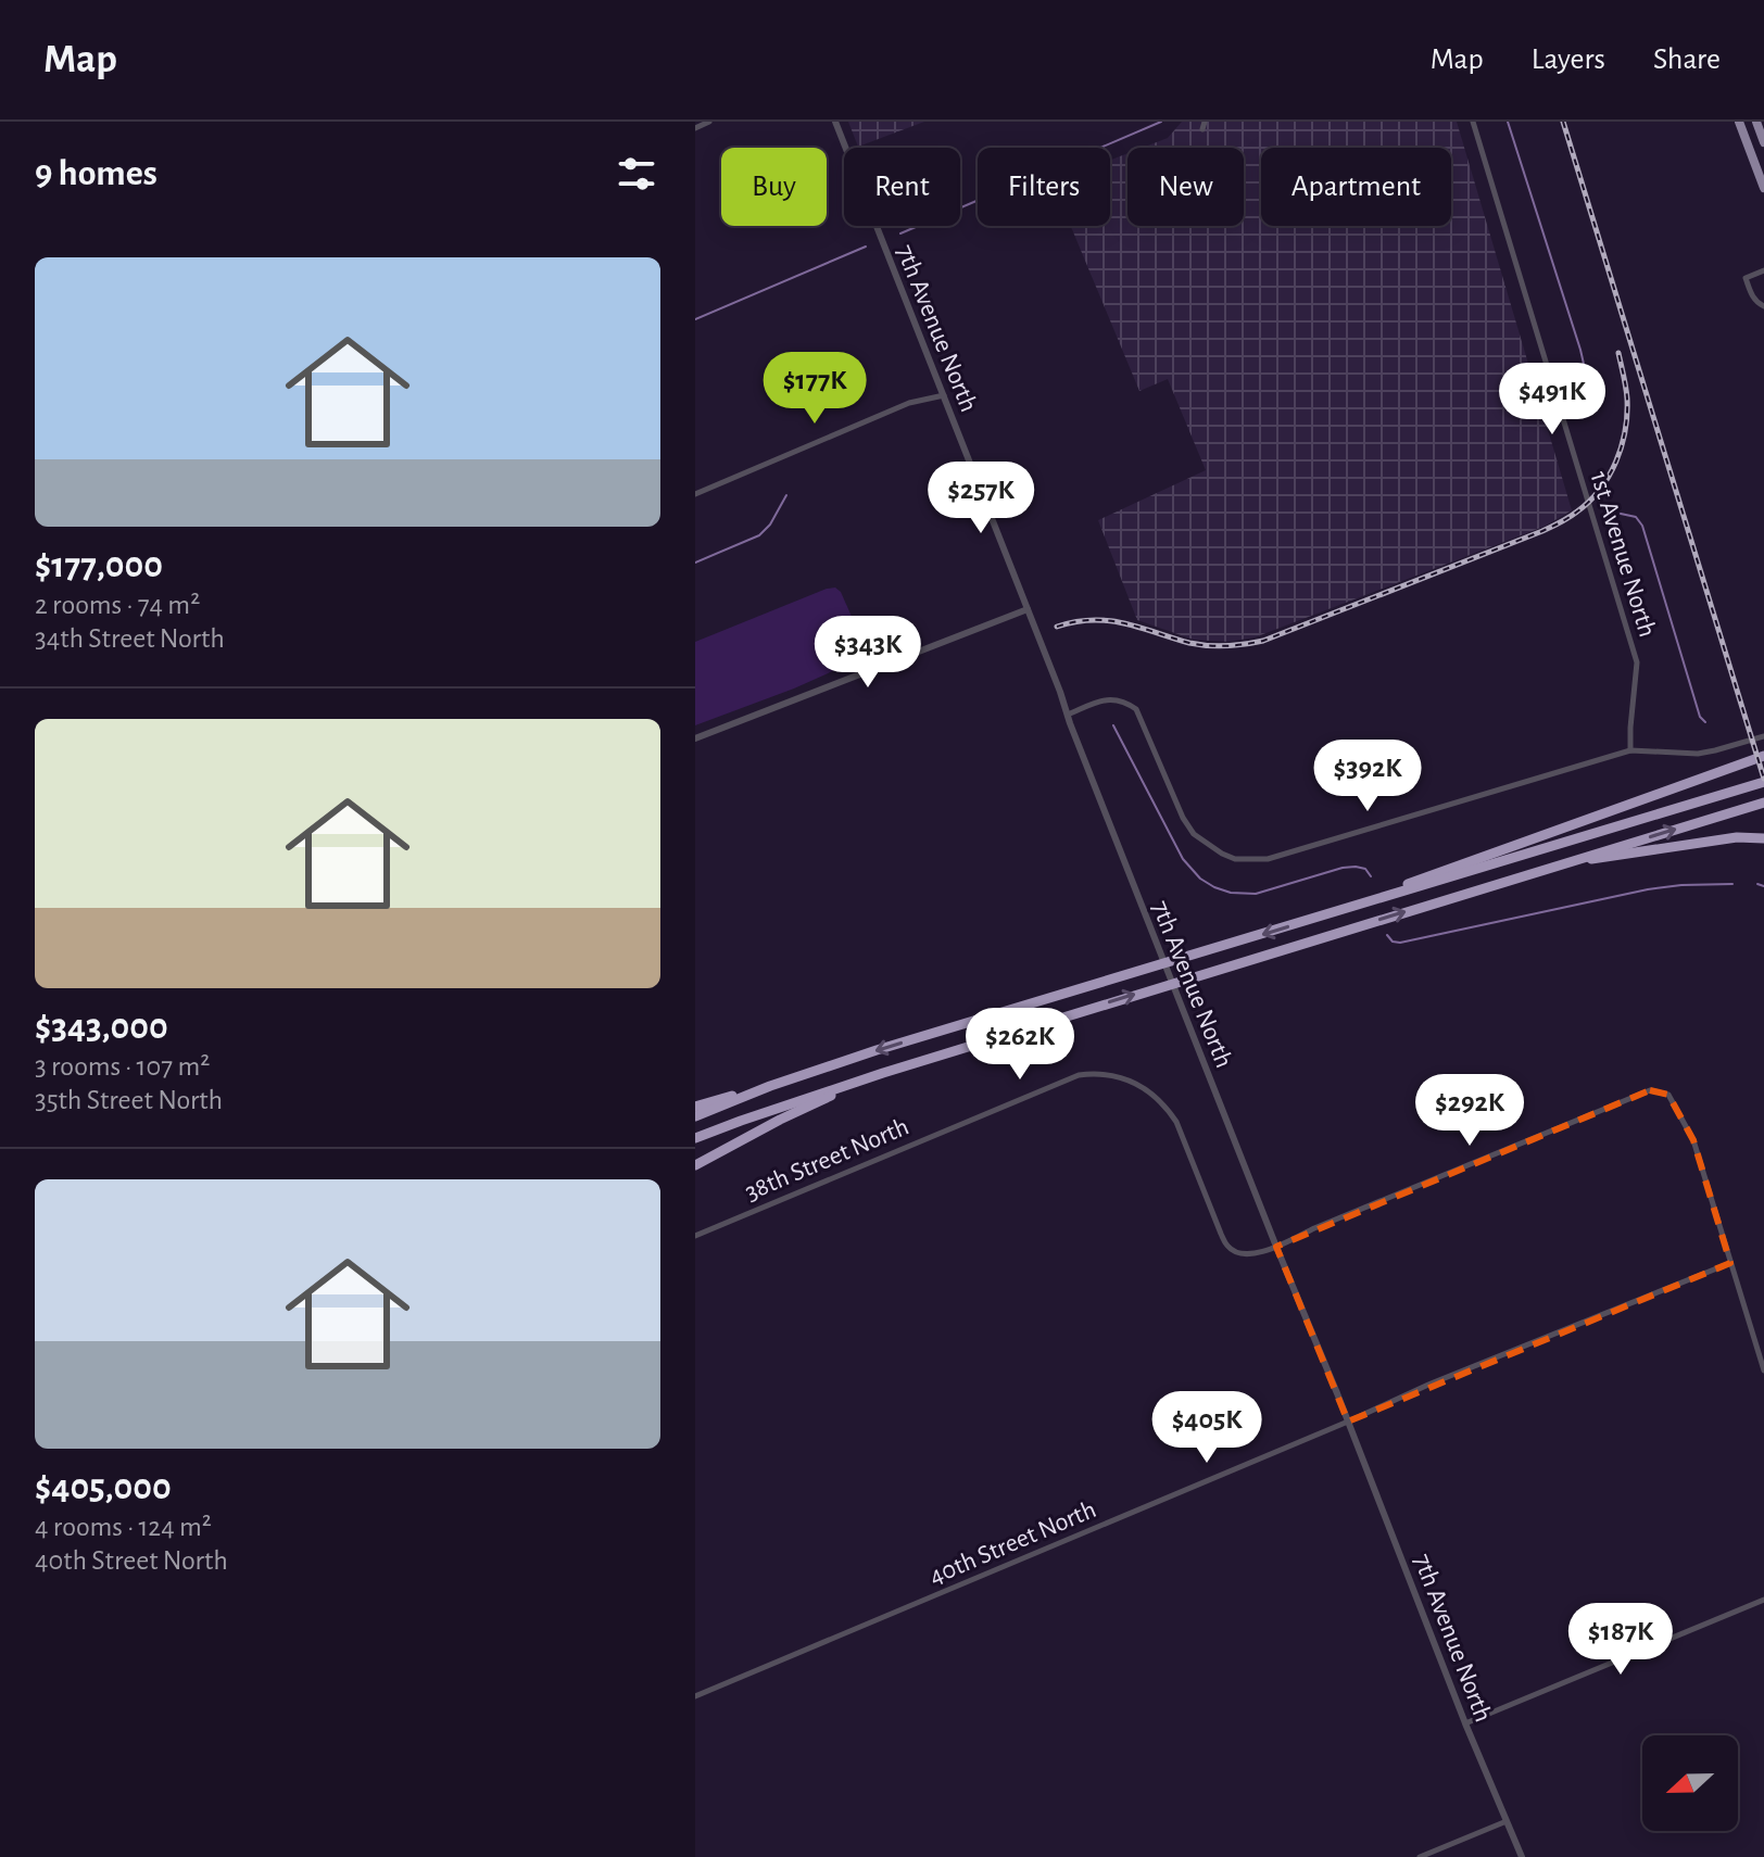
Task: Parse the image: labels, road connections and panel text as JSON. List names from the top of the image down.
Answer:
{
  "streets": {
    "street": [
      "7th Avenue North",
      "1st Avenue North",
      "38th Street North",
      "40th Street North"
    ]
  },
  "crossings": [
    ["7th Avenue North", "38th Street North"],
    ["7th Avenue North", "40th Street North"]
  ],
  "north": "left",
  "page": {
    "header": "Map",
    "nav": ["Map", "Layers", "Share"],
    "heading": "9 homes",
    "chip": [
      "Buy",
      "Rent",
      "Filters",
      "New",
      "Apartment"
    ],
    "list": [
      {
        "name": "$177,000",
        "note": "2 rooms · 74 m² · 34th Street North"
      },
      {
        "name": "$343,000",
        "note": "3 rooms · 107 m² · 35th Street North"
      },
      {
        "name": "$405,000",
        "note": "4 rooms · 124 m² · 40th Street North"
      }
    ],
    "price": [
      "$177K",
      "$491K",
      "$257K",
      "$343K",
      "$392K",
      "$262K",
      "$292K",
      "$405K",
      "$187K"
    ]
  }
}
